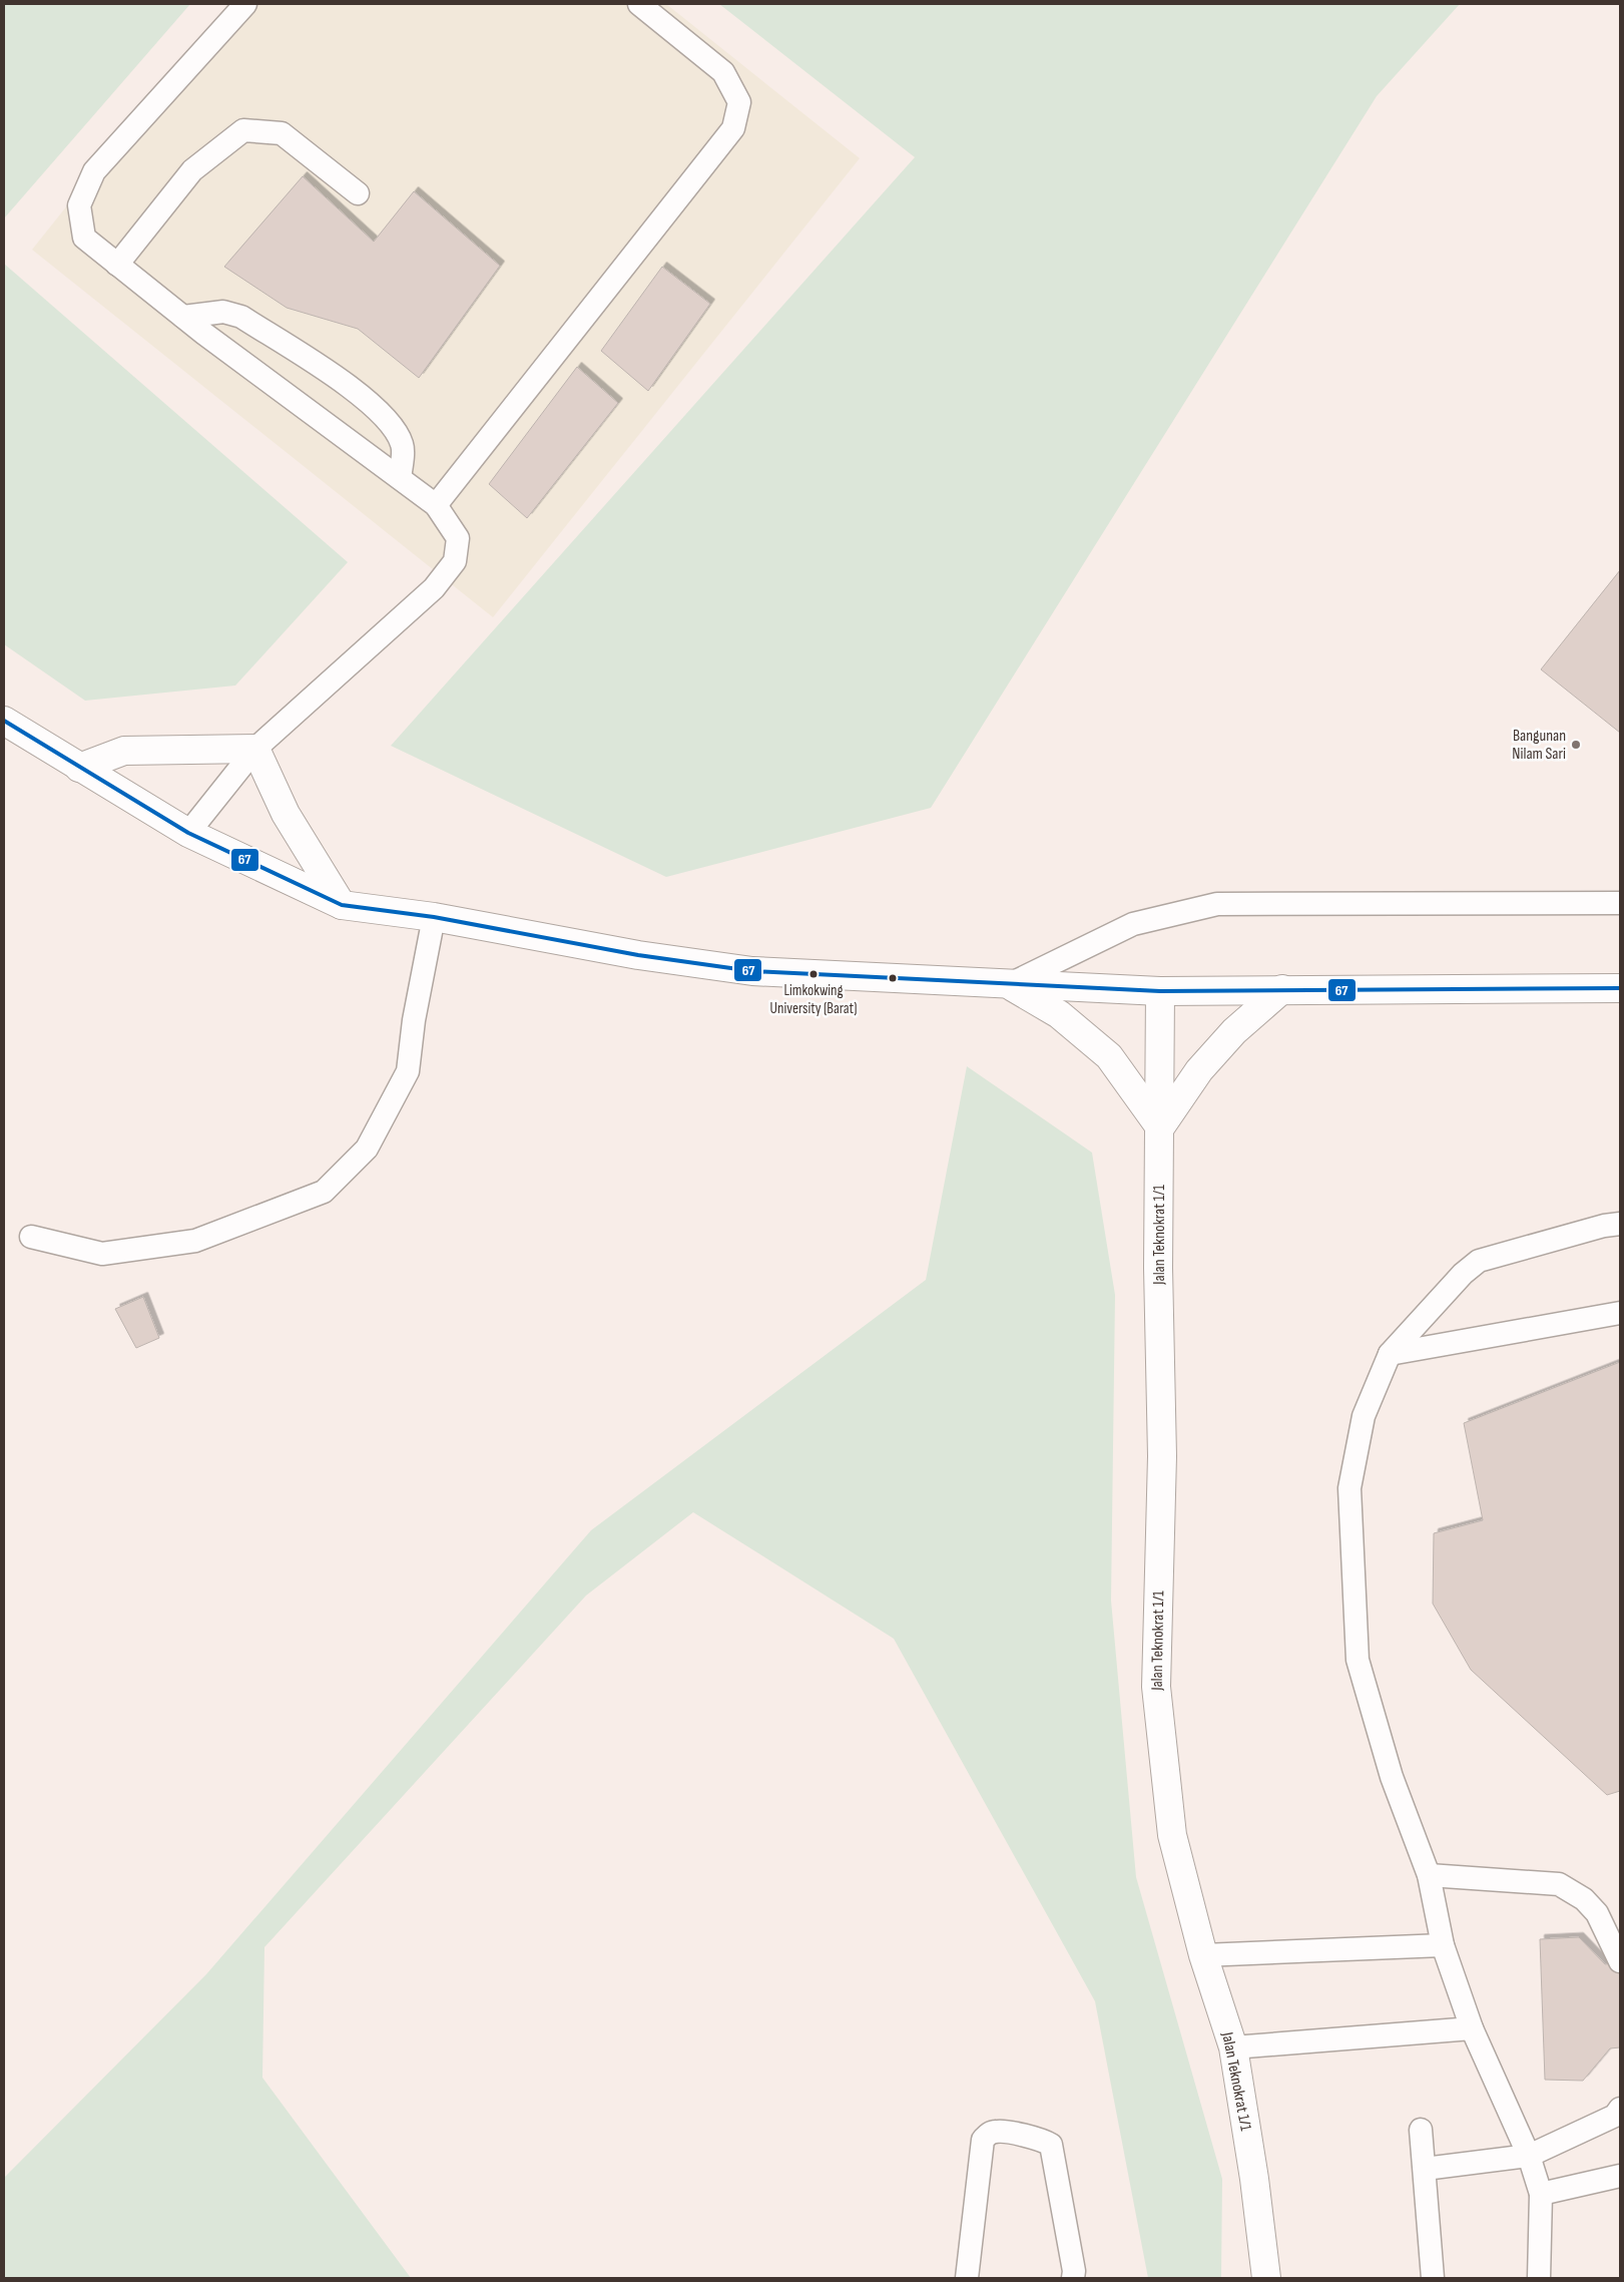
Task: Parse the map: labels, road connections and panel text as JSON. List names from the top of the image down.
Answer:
{
  "streets": {
    "main road": ["Jalan Teknokrat 1/1"]
  },
  "places": ["Bangunan Nilam Sari", "Limkokwing University (Barat)"],
  "lines": ["transit line 67"]
}
